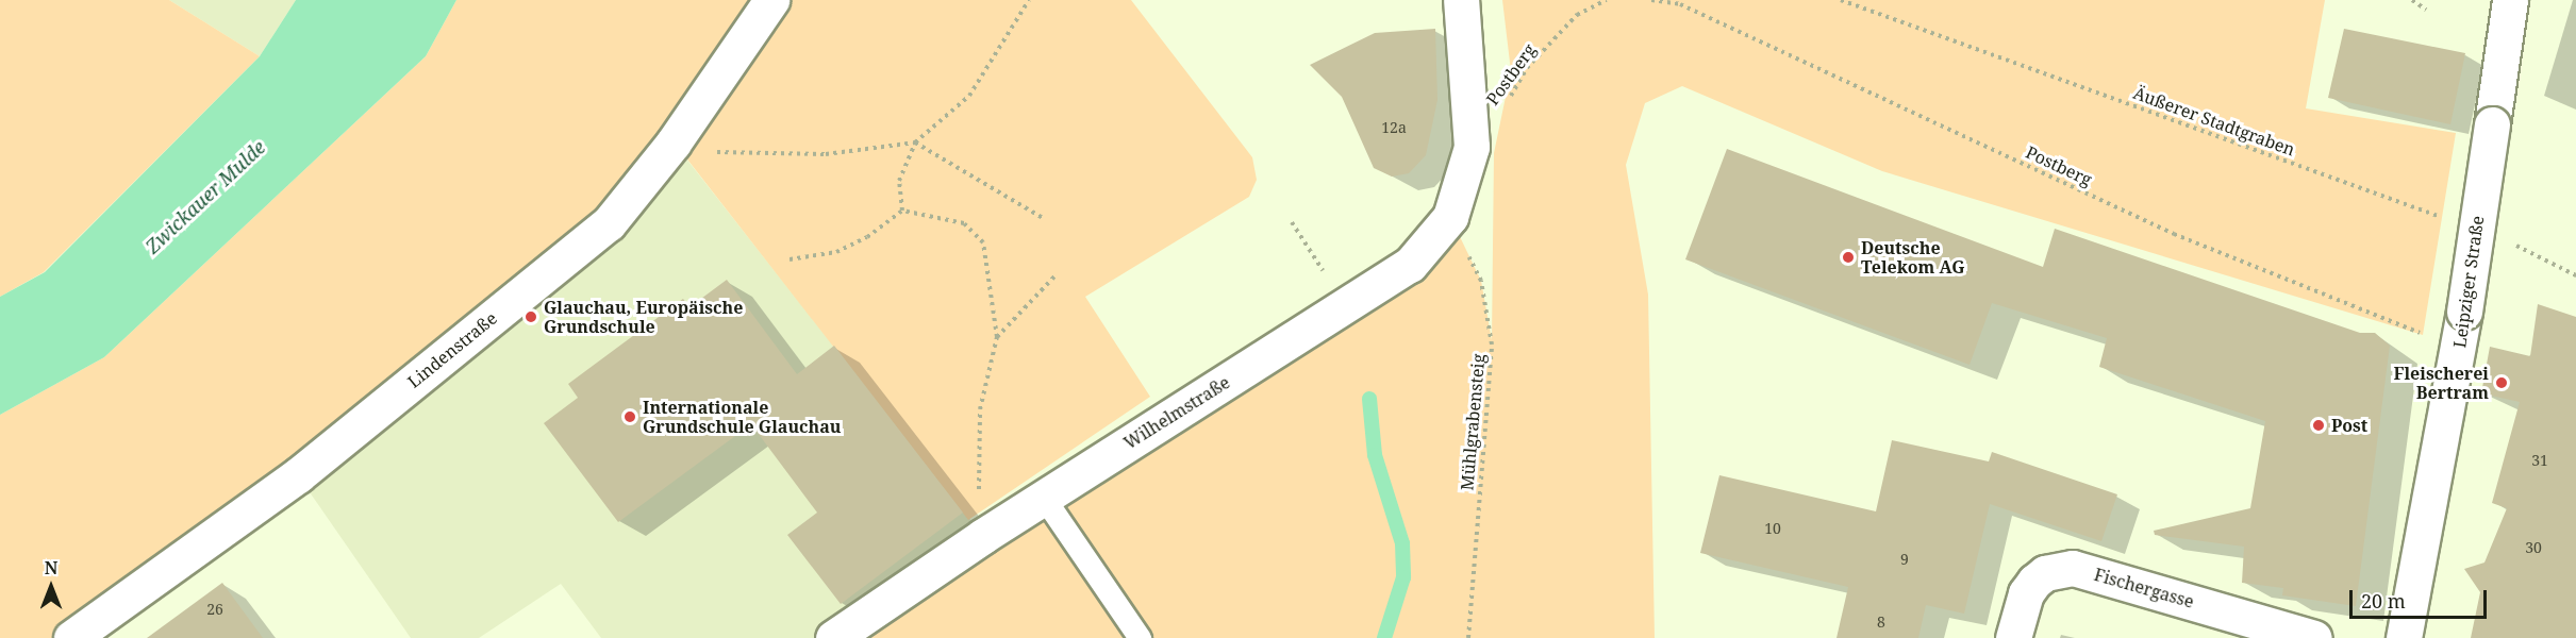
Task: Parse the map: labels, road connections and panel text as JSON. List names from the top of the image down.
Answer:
{
  "streets": {
    "street": [
      "Leipziger Straße",
      "Lindenstraße",
      "Wilhelmstraße",
      "Fischergasse"
    ],
    "path": ["Postberg", "Äußerer Stadtgraben", "Mühlgrabensteig"]
  },
  "crossings": [
    ["Postberg", "Leipziger Straße"],
    ["Postberg", "Wilhelmstraße"],
    ["Wilhelmstraße", "Mühlgrabensteig"]
  ],
  "water": ["Zwickauer Mulde"],
  "places": [
    "Deutsche Telekom AG",
    "Glauchau, Europäische Grundschule",
    "Fleischerei Bertram",
    "Internationale Grundschule Glauchau",
    "Post"
  ],
  "house_numbers": [
    "12a",
    "31",
    "10",
    "30",
    "9",
    "26",
    "8"
  ],
  "scale_bar": "20 m",
  "north": "top"
}
